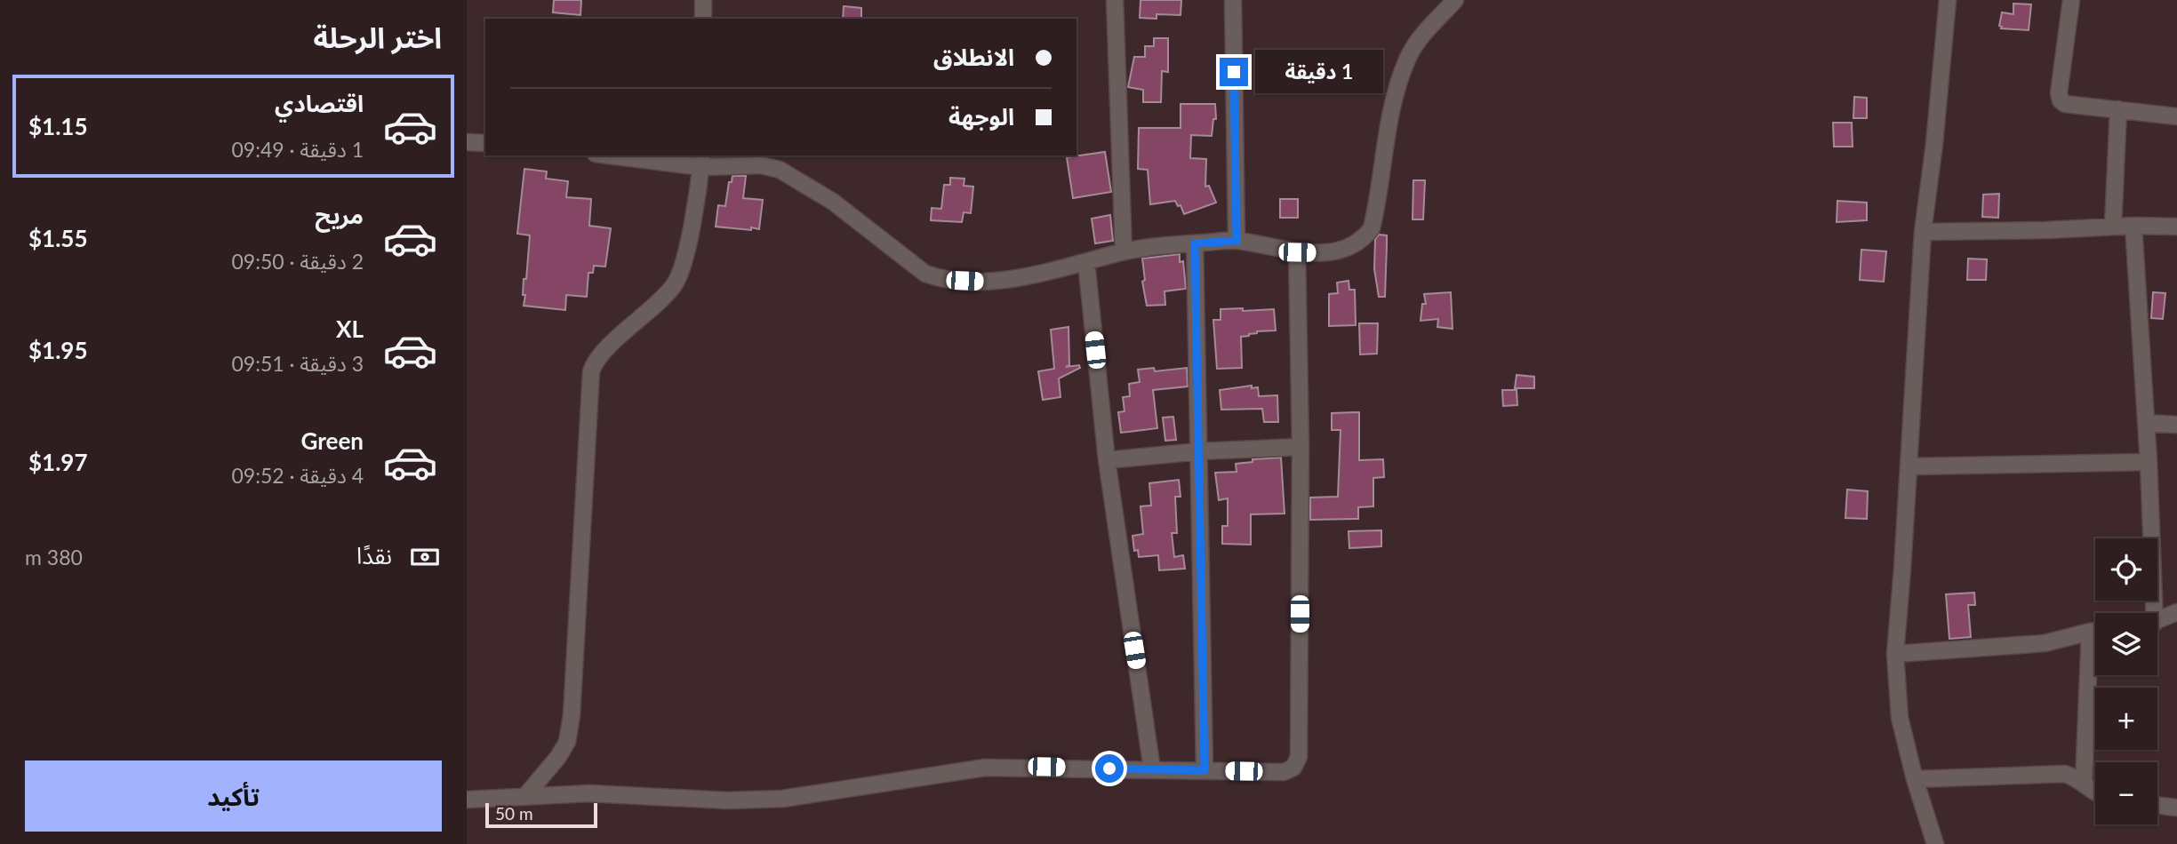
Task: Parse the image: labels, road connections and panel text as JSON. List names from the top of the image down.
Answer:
{
  "scale_bar": "50 m",
  "page": {
    "heading": "اختر الرحلة",
    "banner": ["الانطلاق", "الوجهة"],
    "bubble": "1 دقيقة",
    "list": [
      {
        "name": "اقتصادي",
        "note": "1 دقيقة · 09:49",
        "value": "$1.15"
      },
      {
        "name": "مريح",
        "note": "2 دقيقة · 09:50",
        "value": "$1.55"
      },
      {
        "name": "XL",
        "note": "3 دقيقة · 09:51",
        "value": "$1.95"
      },
      {
        "name": "Green",
        "note": "4 دقيقة · 09:52",
        "value": "$1.97"
      }
    ],
    "pay": ["نقدًا", "380 m"],
    "map_buttons": ["+", "−"],
    "buttons": "تأكيد",
    "scale": "50 m"
  }
}
